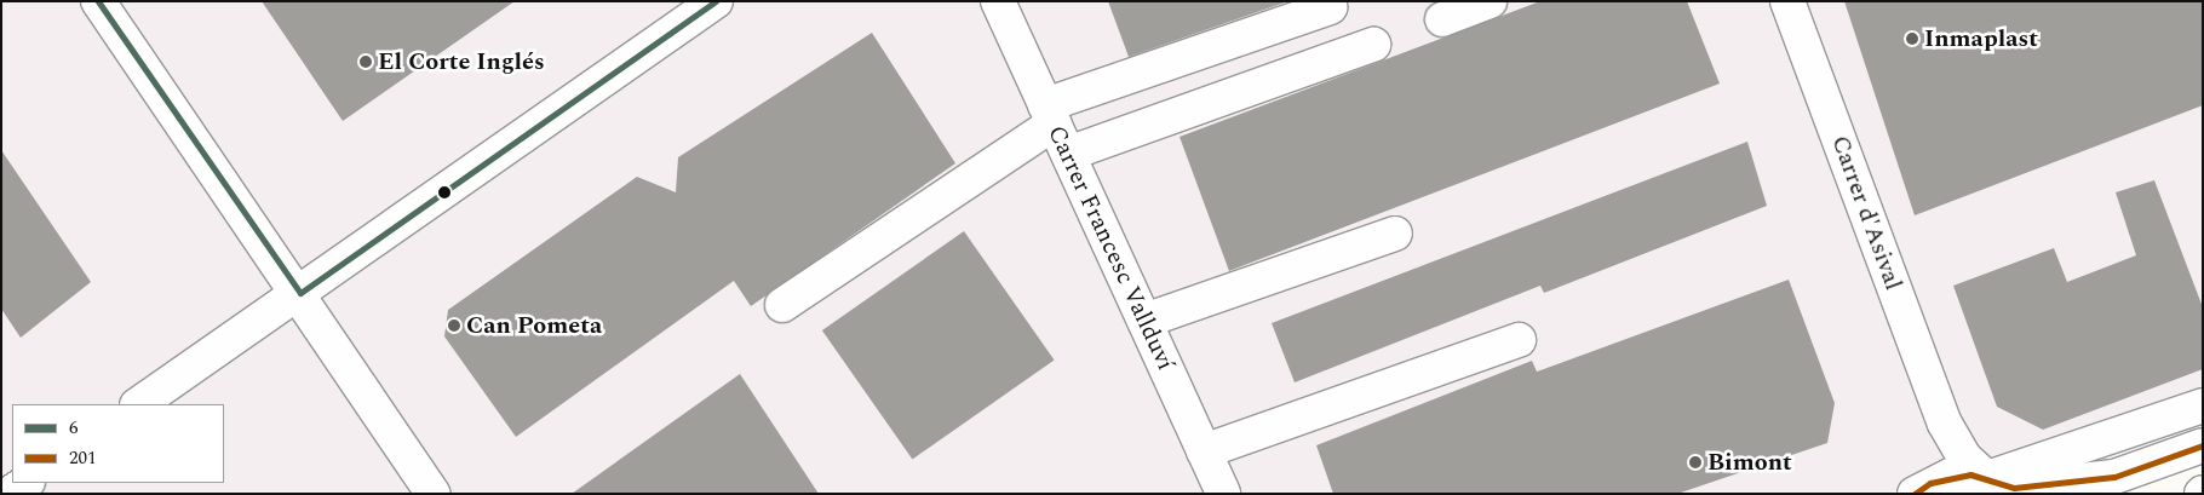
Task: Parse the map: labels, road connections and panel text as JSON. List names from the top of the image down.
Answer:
{
  "streets": {
    "street": ["Carrer d'Asival", "Carrer Francesc Vallduví"]
  },
  "places": [
    "Inmaplast",
    "El Corte Inglés",
    "Can Pometa",
    "Bimont"
  ],
  "lines": ["transit line 6", "transit line 201"],
  "legend": ["6", "201"]
}
